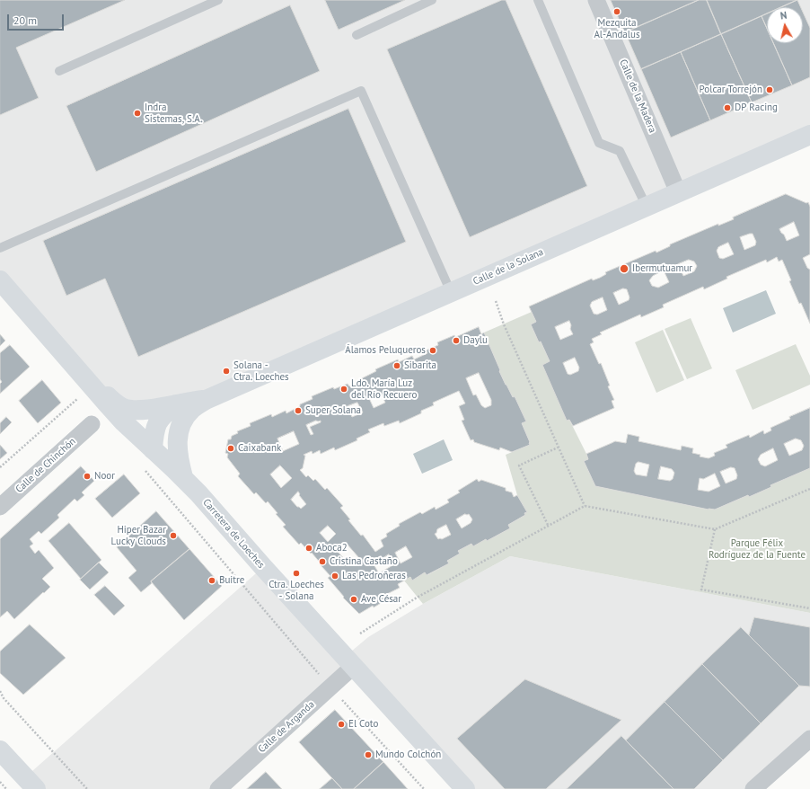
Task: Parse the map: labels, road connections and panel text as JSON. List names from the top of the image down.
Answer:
{
  "streets": {
    "street": [
      "Calle de la Madera",
      "Calle de la Solana",
      "Calle de Chinchón",
      "Carretera de Loeches",
      "Calle de Arganda"
    ]
  },
  "crossings": [
    ["Calle de la Madera", "Calle de la Solana"],
    ["Carretera de Loeches", "Calle de Arganda"]
  ],
  "parks": ["Parque Félix Rodríguez de la Fuente"],
  "places": [
    "Mezquita Al-Andalus",
    "Polcar Torrejón",
    "DP Racing",
    "Indra Sistemas, S.A.",
    "Ibermutuamur",
    "Daylu",
    "Álamos Peluqueros",
    "Sibarita",
    "Solana - Ctra. Loeches",
    "Ldo. María Luz del Río Recuero",
    "Super Solana",
    "Caixabank",
    "Noor",
    "Hiper Bazar Lucky Clouds",
    "Aboca2",
    "Cristina Castaño",
    "Ctra. Loeches - Solana",
    "Las Pedroñeras",
    "Buitre",
    "Ave César",
    "El Coto",
    "Mundo Colchón"
  ],
  "scale_bar": "20 m",
  "north": "top"
}
